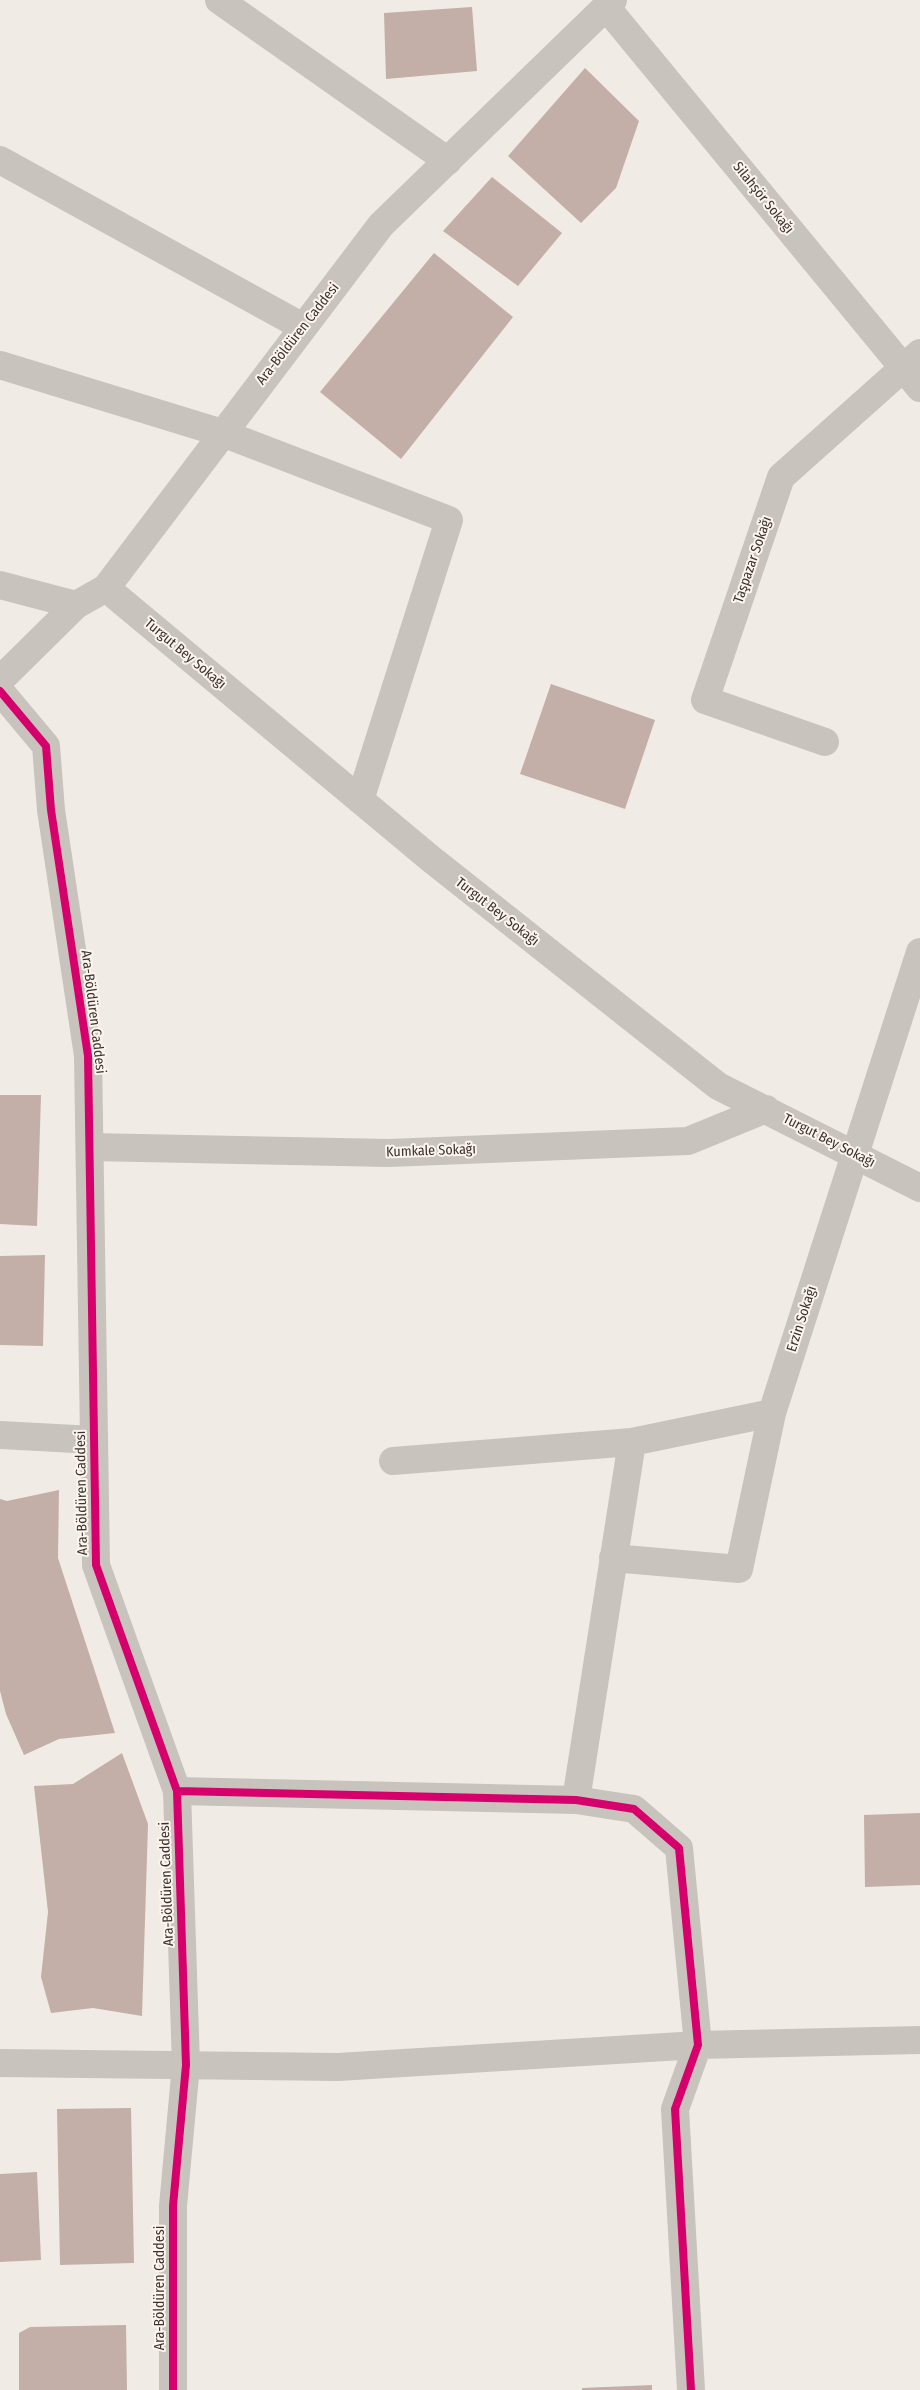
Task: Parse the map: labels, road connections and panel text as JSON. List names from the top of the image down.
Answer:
{
  "streets": {
    "street": [
      "Silahşör Sokağı",
      "Ara-Böldüren Caddesi",
      "Taşpazar Sokağı",
      "Turgut Bey Sokağı",
      "Kumkale Sokağı",
      "Erzin Sokağı"
    ]
  },
  "crossings": [
    ["Silahşör Sokağı", "Ara-Böldüren Caddesi"],
    ["Silahşör Sokağı", "Taşpazar Sokağı"],
    ["Ara-Böldüren Caddesi", "Turgut Bey Sokağı"],
    ["Ara-Böldüren Caddesi", "Kumkale Sokağı"],
    ["Turgut Bey Sokağı", "Kumkale Sokağı"],
    ["Turgut Bey Sokağı", "Erzin Sokağı"]
  ]
}
